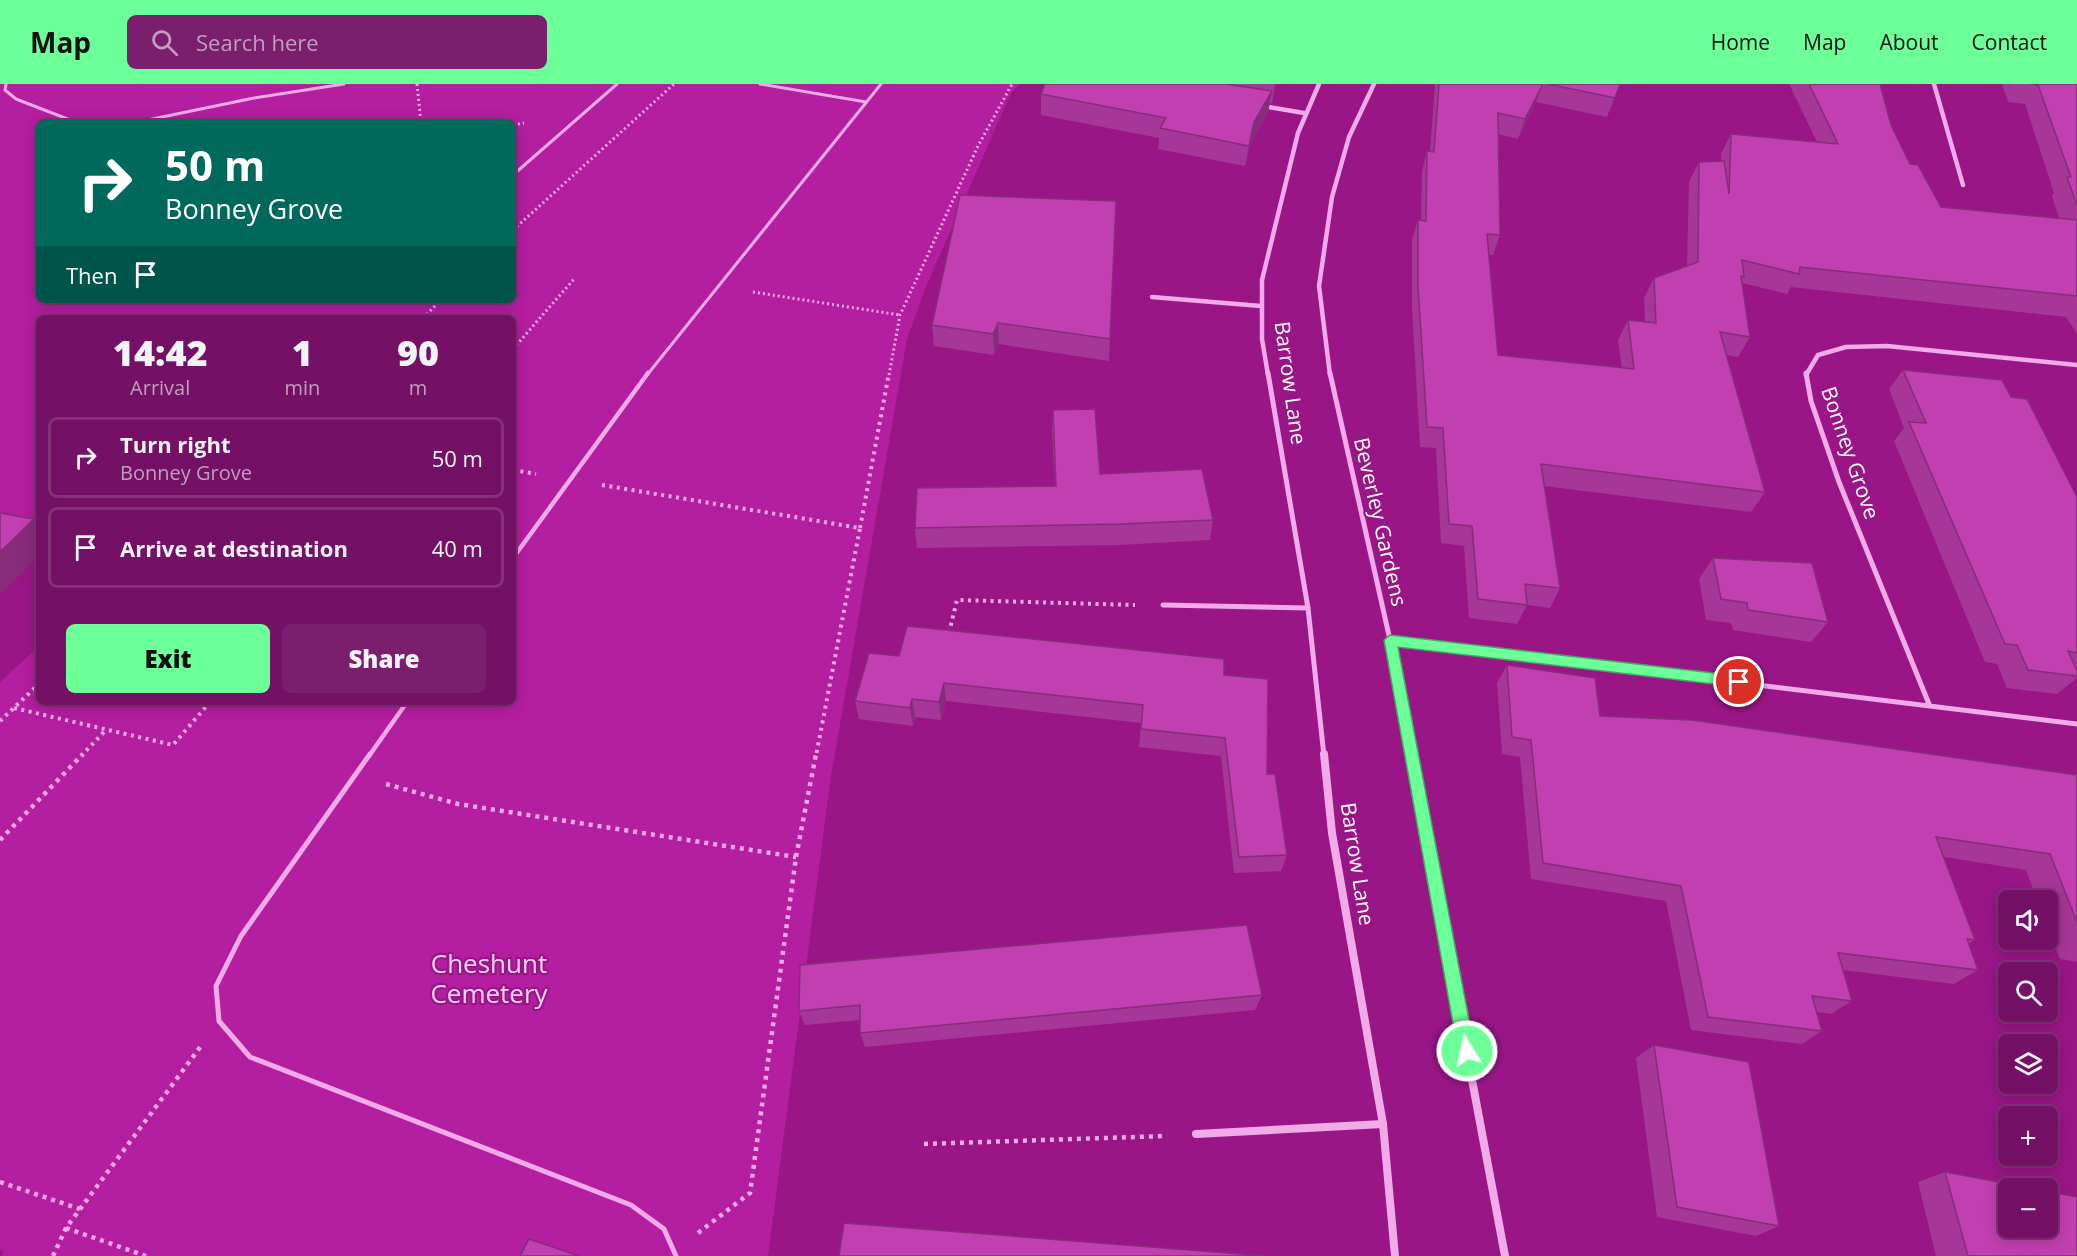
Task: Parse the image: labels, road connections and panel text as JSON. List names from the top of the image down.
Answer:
{
  "streets": {
    "street": ["Barrow Lane", "Bonney Grove", "Beverley Gardens"]
  },
  "parks": ["Cheshunt Cemetery"],
  "page": {
    "header": "Map",
    "search": "Search here",
    "nav": [
      "Home",
      "Map",
      "About",
      "Contact"
    ],
    "turn": ["50 m", "Bonney Grove"],
    "then": "Then",
    "eta": [
      "14:42",
      "Arrival",
      "1",
      "min",
      "90",
      "m"
    ],
    "list": [
      {
        "name": "Turn right",
        "note": "Bonney Grove",
        "value": "50 m"
      },
      {
        "name": "Arrive at destination",
        "value": "40 m"
      }
    ],
    "buttons": ["Exit", "Share"],
    "map_buttons": ["+", "−"]
  }
}
